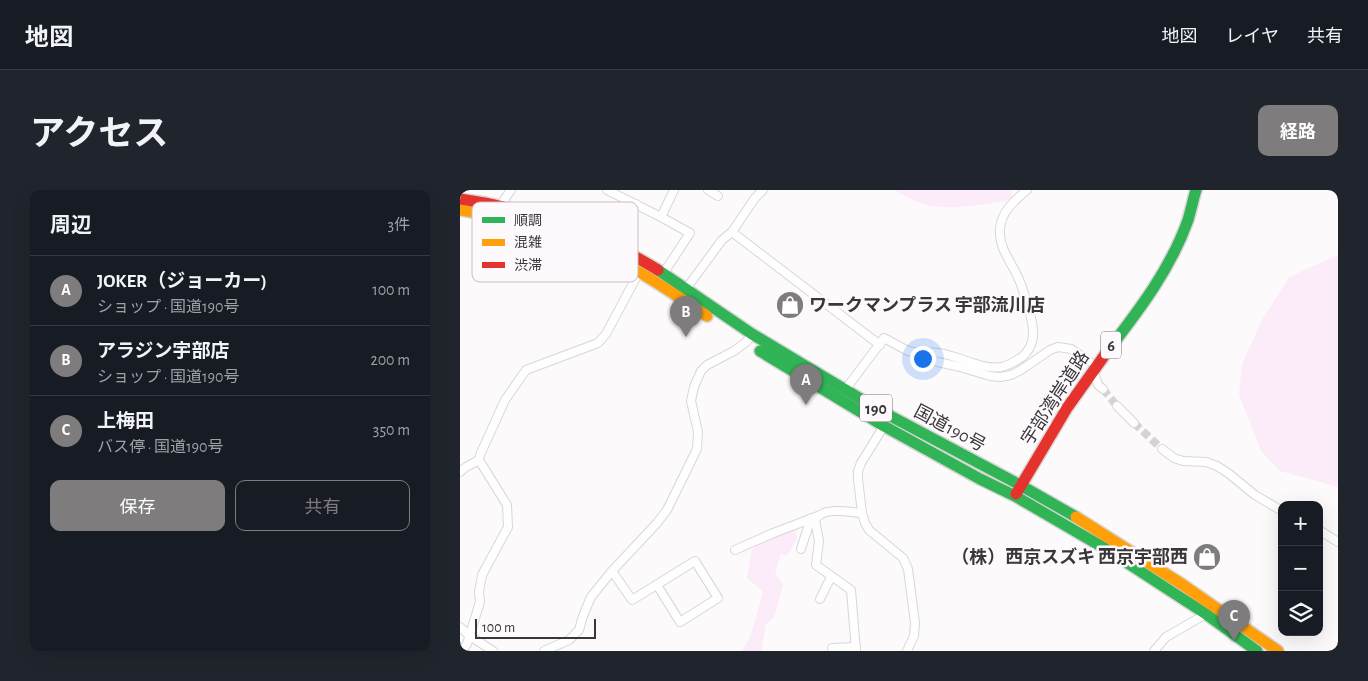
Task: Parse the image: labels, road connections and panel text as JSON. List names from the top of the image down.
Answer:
{
  "streets": {
    "highway": [
      "6",
      "宇部湾岸道路",
      "190",
      "国道190号"
    ]
  },
  "crossings": [
    ["宇部湾岸道路", "国道190号"]
  ],
  "places": {
    "shop": ["ワークマンプラス 宇部流川店", "（株）西京スズキ 西京宇部西"]
  },
  "legend": ["順調", "混雑", "渋滞"],
  "scale_bar": "100 m",
  "page": {
    "header": "地図",
    "nav": ["地図", "レイヤ", "共有"],
    "title": "アクセス",
    "buttons": [
      "経路",
      ["保存", "共有"]
    ],
    "heading": ["周辺", "3件"],
    "list": [
      {
        "mark": "A",
        "name": "JOKER（ジョーカー)",
        "note": "ショップ · 国道190号",
        "value": "100 m"
      },
      {
        "mark": "B",
        "name": "アラジン宇部店",
        "note": "ショップ · 国道190号",
        "value": "200 m"
      },
      {
        "mark": "C",
        "name": "上梅田",
        "note": "バス停 · 国道190号",
        "value": "350 m"
      }
    ],
    "pins": ["B", "A", "C"],
    "map_buttons": ["+", "−"],
    "scale": "100 m"
  }
}
